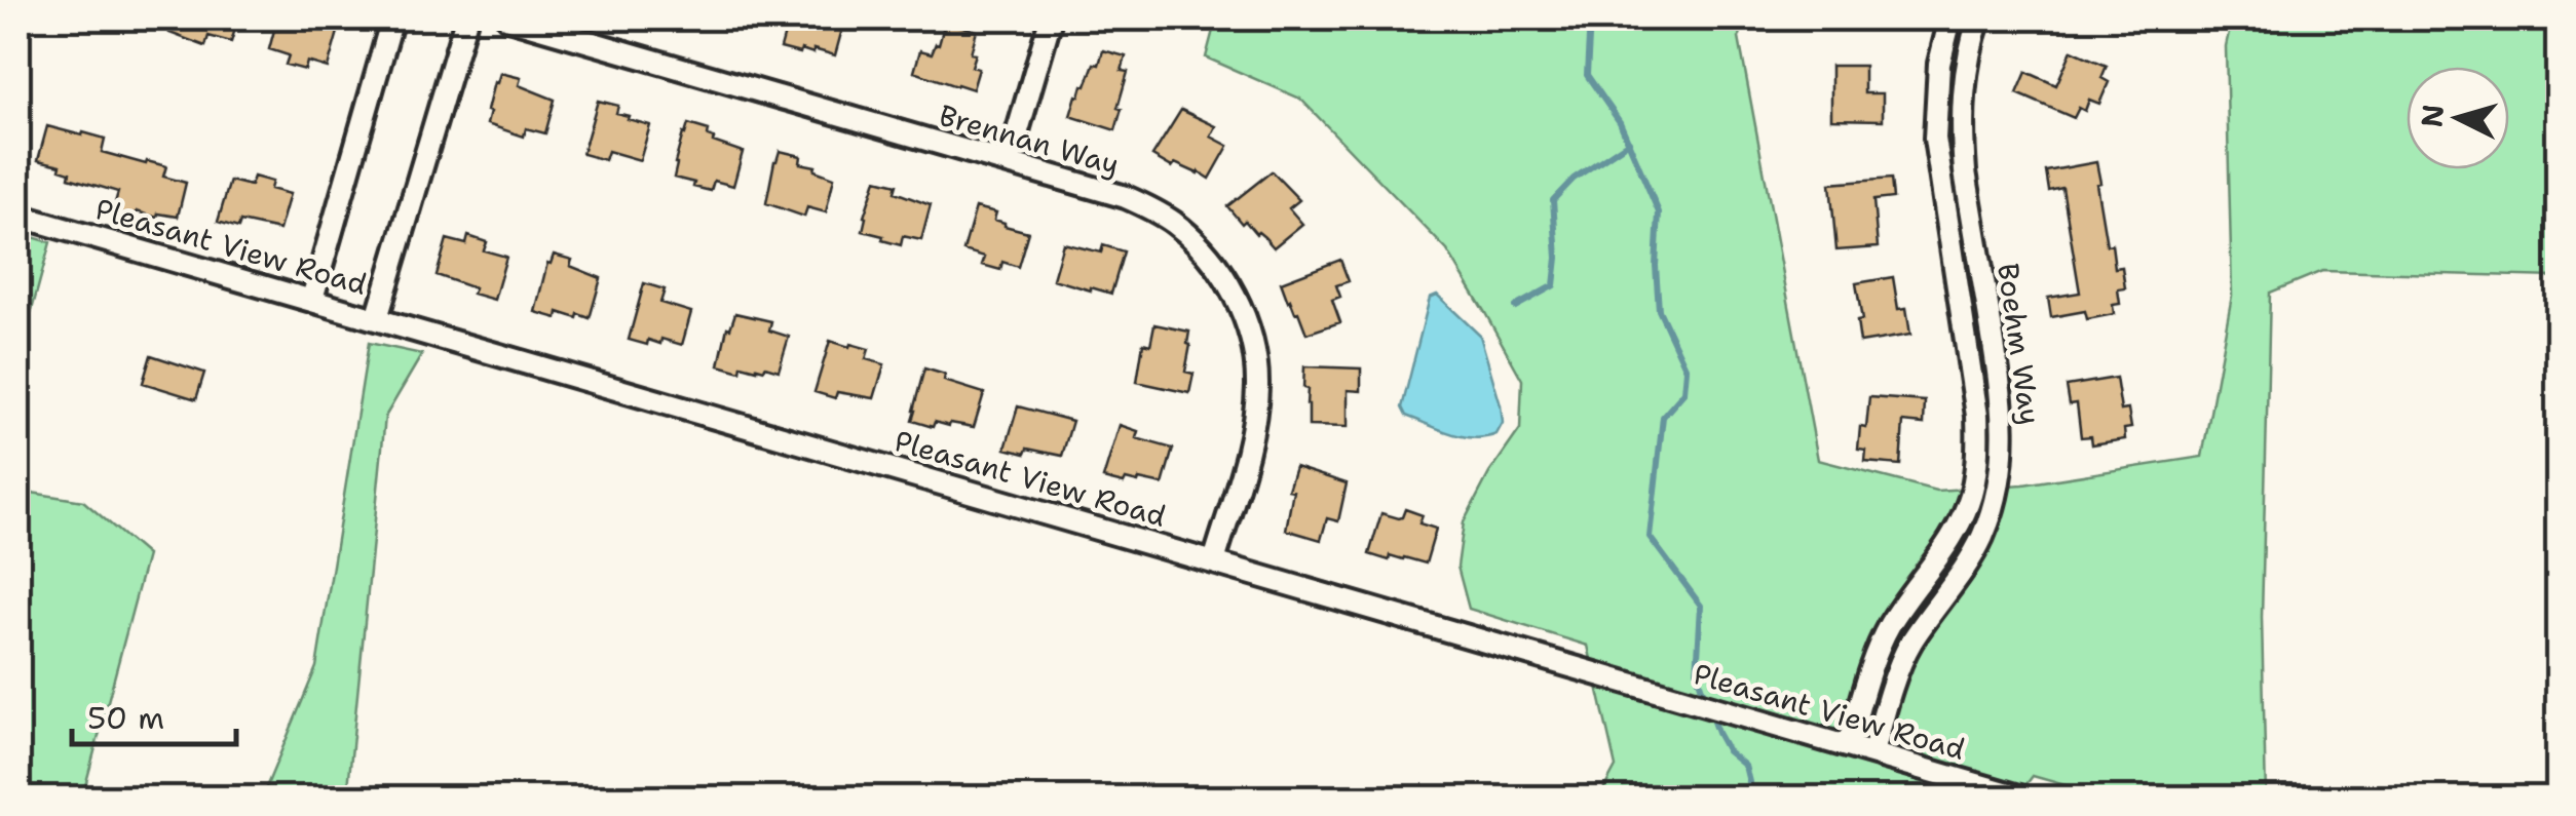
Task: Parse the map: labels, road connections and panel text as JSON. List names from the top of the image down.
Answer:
{
  "streets": {
    "street": ["Brennan Way", "Pleasant View Road", "Boehm Way"]
  },
  "crossings": [
    ["Brennan Way", "Pleasant View Road"],
    ["Pleasant View Road", "Boehm Way"]
  ],
  "scale_bar": "50 m",
  "north": "left"
}
